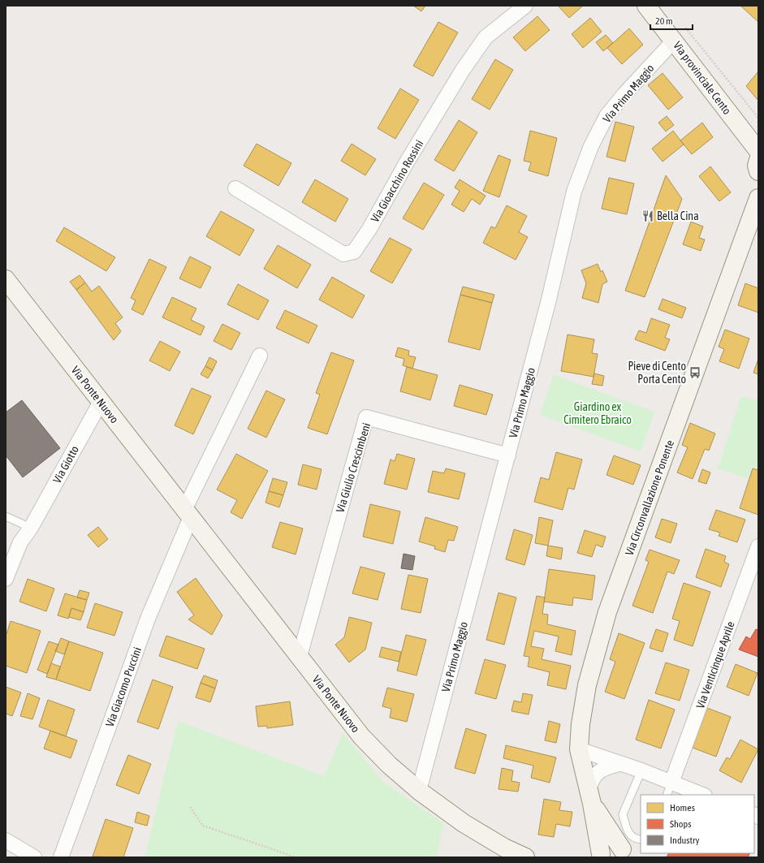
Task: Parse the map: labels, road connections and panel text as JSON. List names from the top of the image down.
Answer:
{
  "streets": {
    "main road": ["Via provinciale Cento", "Via Ponte Nuovo", "Via Circonvallazione Ponente"],
    "street": [
      "Via Primo Maggio",
      "Via Gioacchino Rossini",
      "Via Giotto",
      "Via Giulio Crescimbeni",
      "Via Venticinque Aprile",
      "Via Giacomo Puccini"
    ]
  },
  "crossings": [
    ["Via provinciale Cento", "Via Primo Maggio"],
    ["Via Primo Maggio", "Via Ponte Nuovo"],
    ["Via Primo Maggio", "Via Giulio Crescimbeni"],
    ["Via Ponte Nuovo", "Via Giotto"],
    ["Via Ponte Nuovo", "Via Giulio Crescimbeni"],
    ["Via Ponte Nuovo", "Via Giacomo Puccini"]
  ],
  "parks": ["Giardino ex Cimitero Ebraico"],
  "places": {
    "restaurant": ["Bella Cina"],
    "bus stop": ["Pieve di Cento Porta Cento"]
  },
  "legend": ["Homes", "Shops", "Industry"],
  "scale_bar": "20 m"
}
